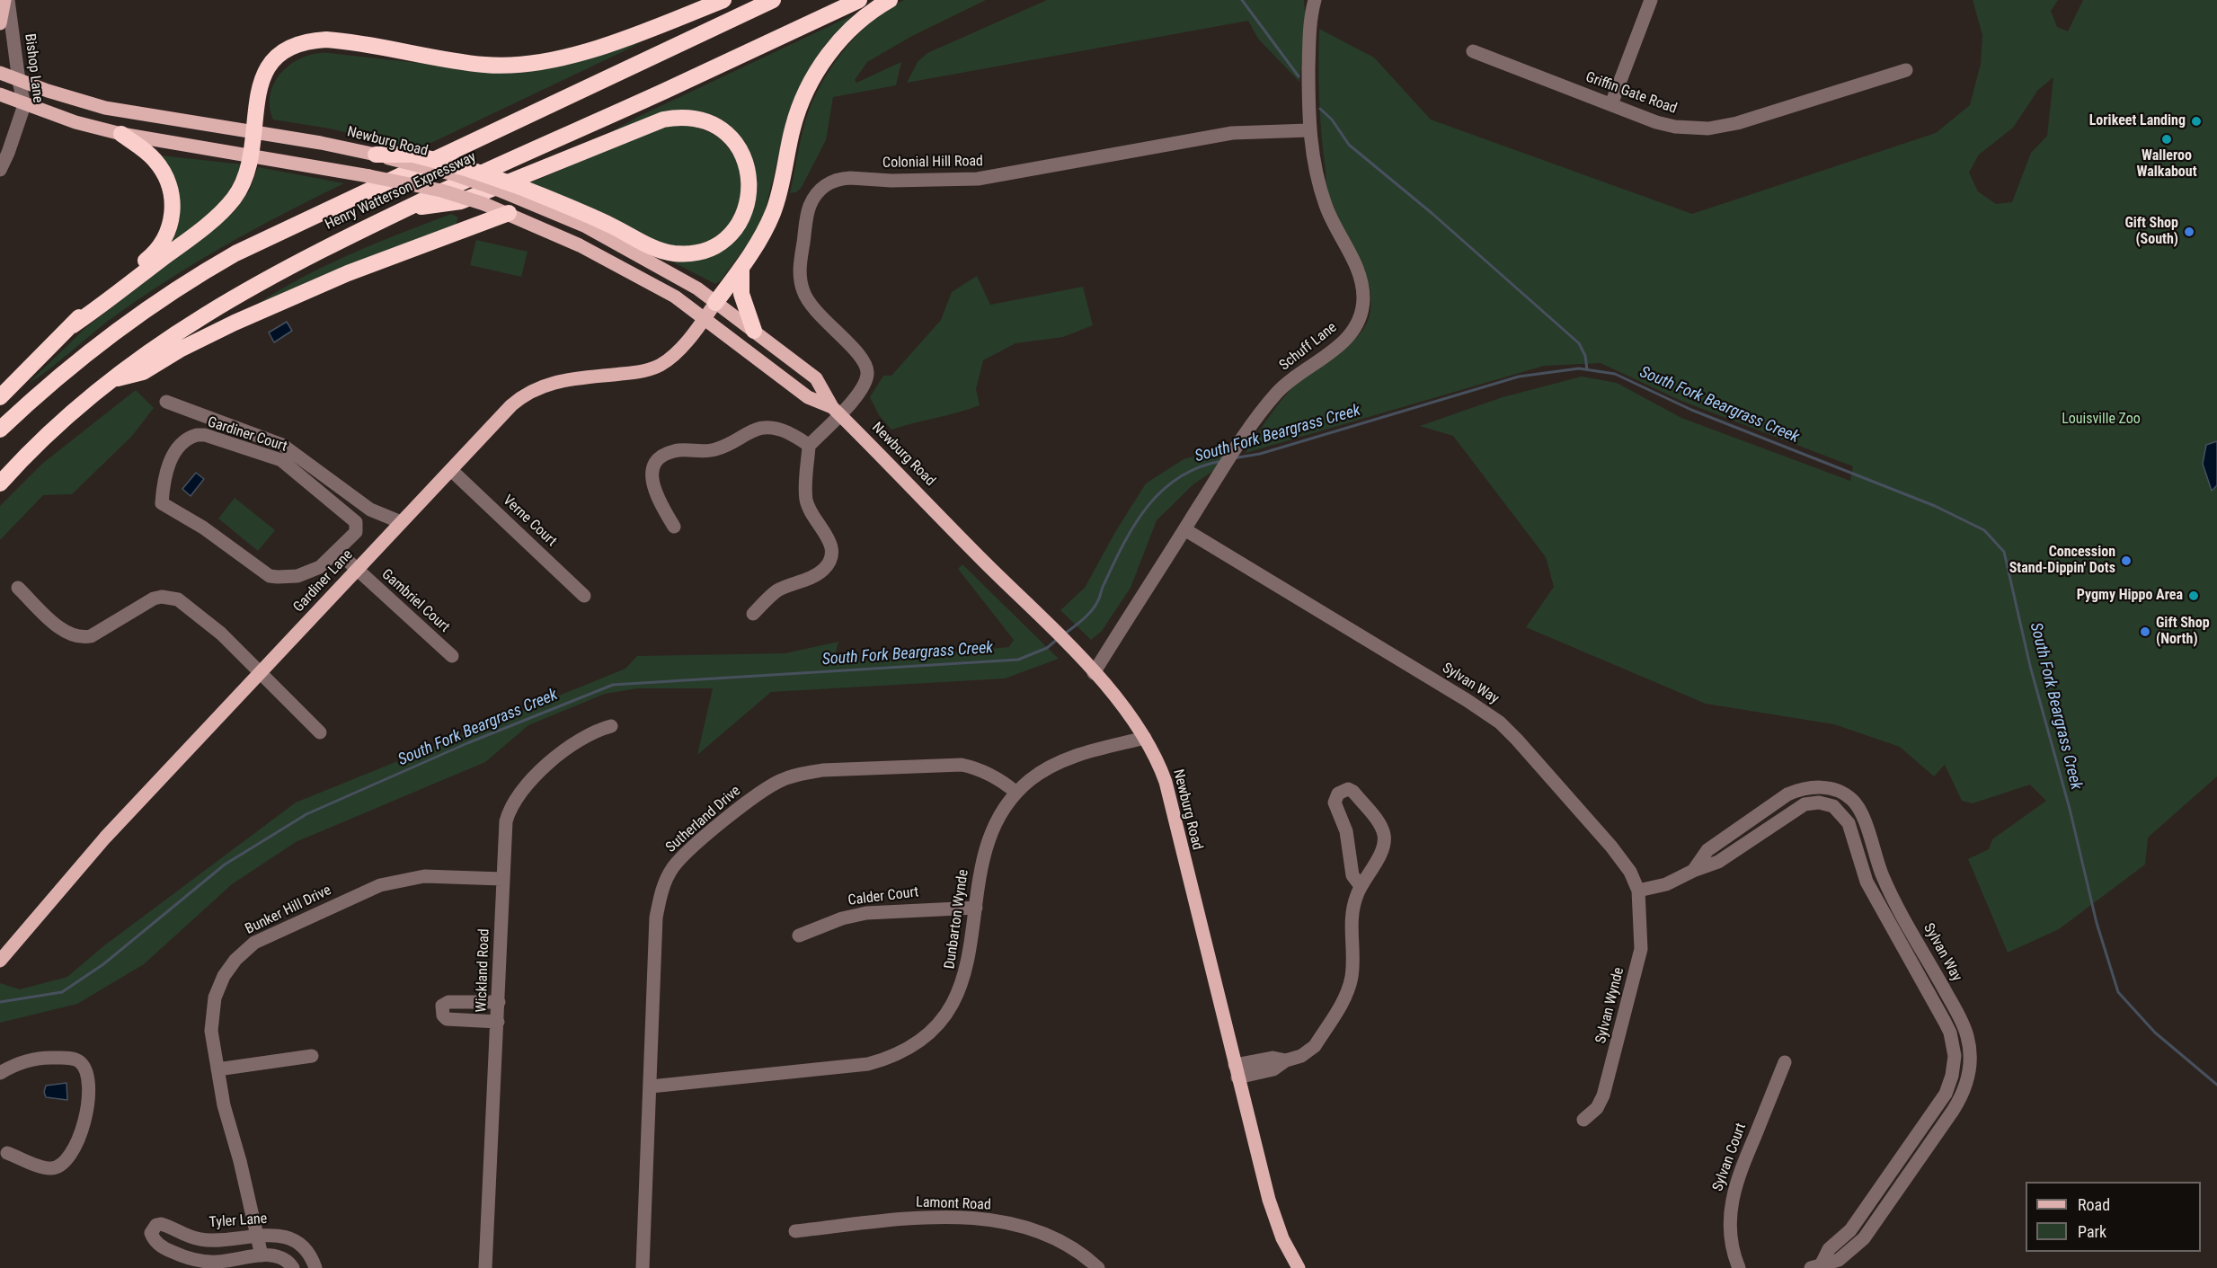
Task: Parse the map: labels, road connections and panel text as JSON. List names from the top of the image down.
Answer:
{
  "streets": {
    "highway": ["Henry Watterson Expressway"],
    "main road": ["Newburg Road", "Gardiner Lane"],
    "street": [
      "Bishop Lane",
      "Griffin Gate Road",
      "Colonial Hill Road",
      "Schuff Lane",
      "Gardiner Court",
      "Verne Court",
      "Gambriel Court",
      "Sylvan Way",
      "Sutherland Drive",
      "Calder Court",
      "Bunker Hill Drive",
      "Dunbarton Wynde",
      "Wickland Road",
      "Sylvan Wynde",
      "Sylvan Court",
      "Lamont Road",
      "Tyler Lane"
    ]
  },
  "crossings": [
    ["Bishop Lane", "Newburg Road"],
    ["Newburg Road", "Colonial Hill Road"],
    ["Newburg Road", "Schuff Lane"],
    ["Newburg Road", "Gardiner Lane"],
    ["Newburg Road", "Dunbarton Wynde"],
    ["Colonial Hill Road", "Schuff Lane"],
    ["Schuff Lane", "Sylvan Way"],
    ["Verne Court", "Gardiner Lane"],
    ["Gardiner Lane", "Gambriel Court"],
    ["Sylvan Way", "Sylvan Wynde"],
    ["Sutherland Drive", "Dunbarton Wynde"],
    ["Calder Court", "Dunbarton Wynde"],
    ["Bunker Hill Drive", "Wickland Road"],
    ["Bunker Hill Drive", "Tyler Lane"]
  ],
  "water": ["South Fork Beargrass Creek"],
  "parks": ["Louisville Zoo"],
  "places": [
    "Lorikeet Landing",
    "Walleroo Walkabout",
    "Gift Shop (South)",
    "Concession Stand-Dippin' Dots",
    "Pygmy Hippo Area",
    "Gift Shop (North)"
  ],
  "legend": ["Road", "Park"]
}
